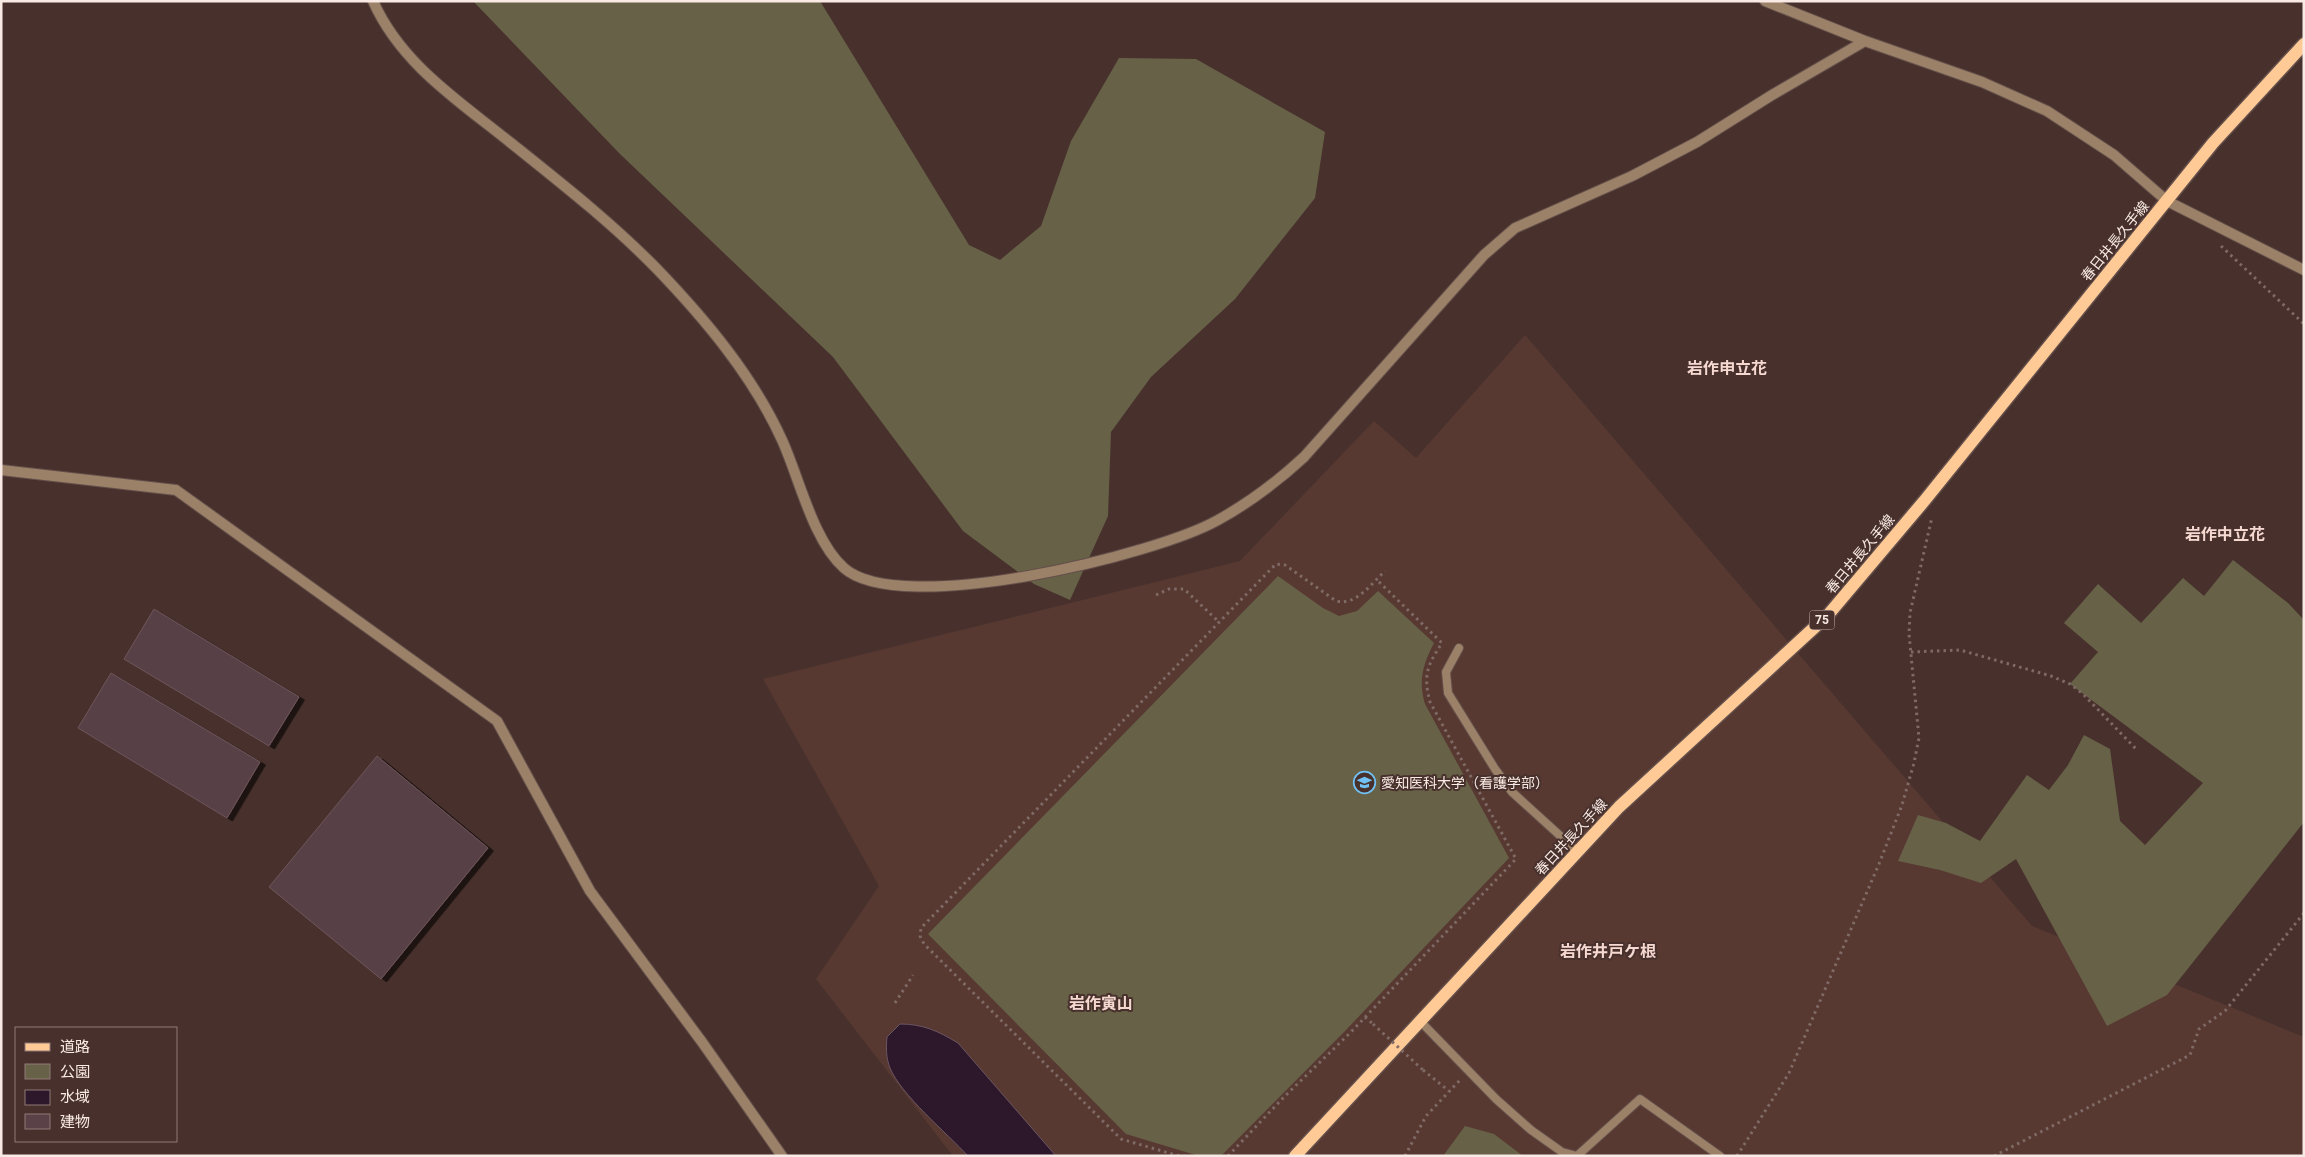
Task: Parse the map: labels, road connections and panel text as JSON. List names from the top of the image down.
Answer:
{
  "streets": {
    "main road": ["春日井長久手線", "75"]
  },
  "districts": [
    "岩作申立花",
    "岩作中立花",
    "岩作井戸ケ根",
    "岩作寅山"
  ],
  "places": {
    "school or university": ["愛知医科大学（看護学部）"]
  },
  "legend": [
    "道路",
    "公園",
    "水域",
    "建物"
  ]
}
